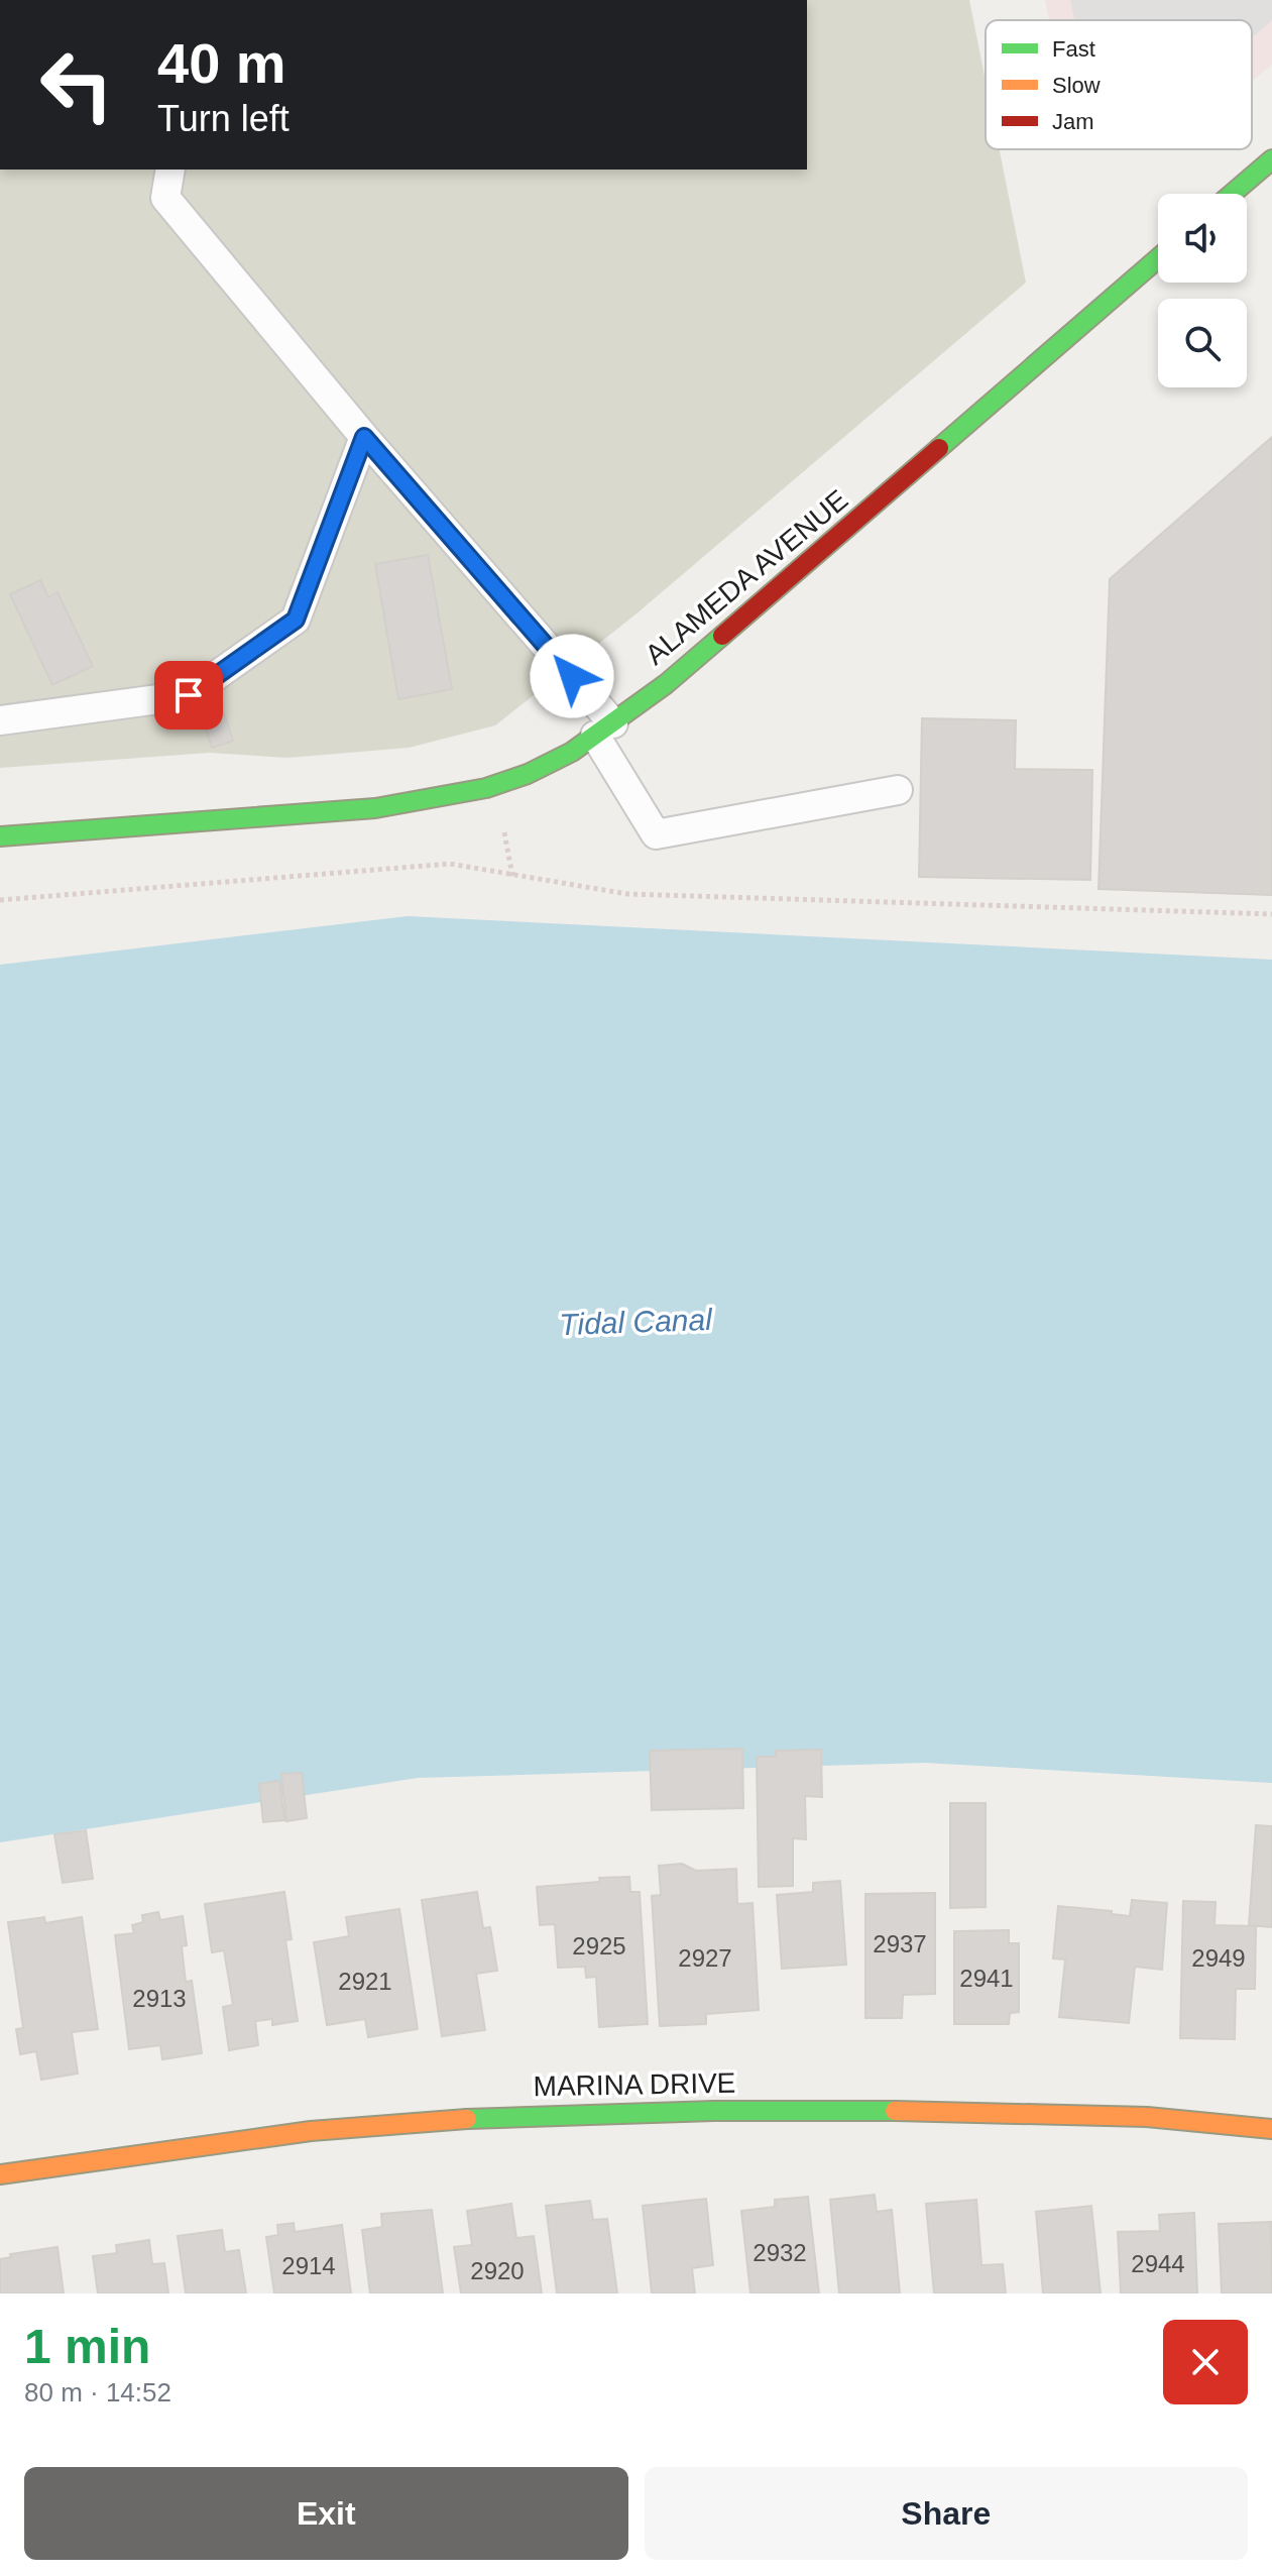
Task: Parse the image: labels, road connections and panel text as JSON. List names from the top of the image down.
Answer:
{
  "streets": {
    "street": ["ALAMEDA AVENUE", "MARINA DRIVE"]
  },
  "water": ["Tidal Canal"],
  "house_numbers": [
    "2937",
    "2925",
    "2927",
    "2949",
    "2941",
    "2921",
    "2913",
    "2932",
    "2944",
    "2914",
    "2920"
  ],
  "legend": ["Fast", "Slow", "Jam"],
  "page": {
    "turn": ["40 m", "Turn left"],
    "heading": ["1 min", "80 m · 14:52"],
    "buttons": ["Exit", "Share"]
  }
}
